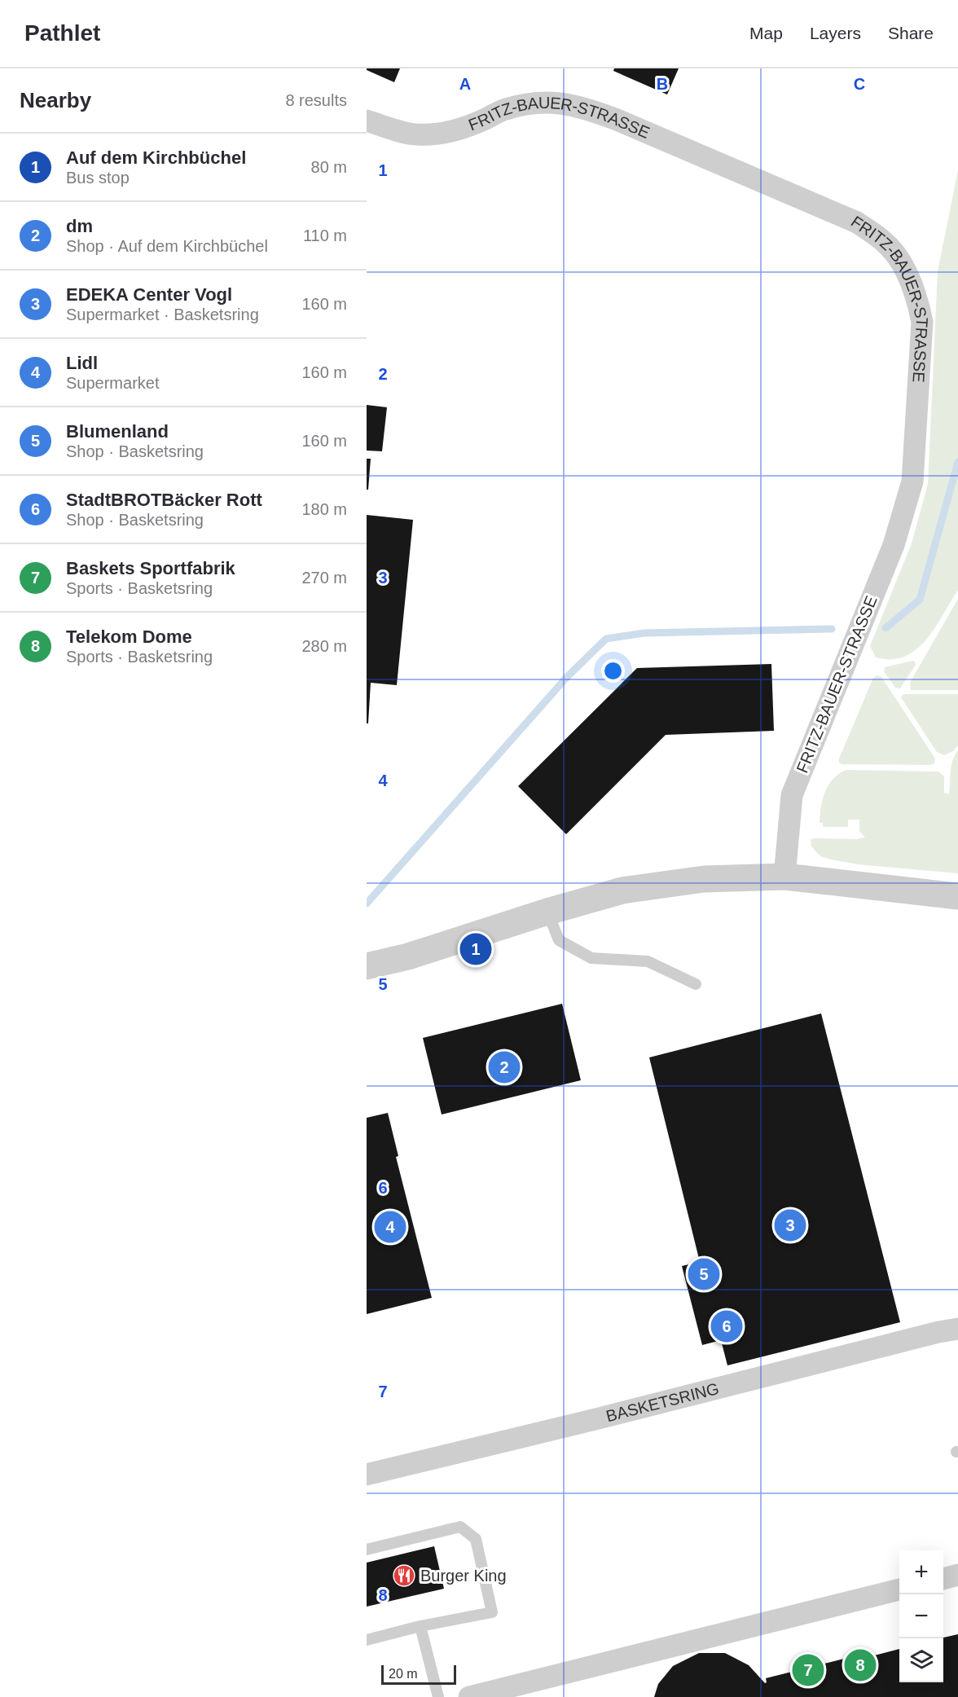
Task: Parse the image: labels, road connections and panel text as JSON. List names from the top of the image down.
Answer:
{
  "streets": {
    "street": ["FRITZ-BAUER-STRASSE", "BASKETSRING"]
  },
  "places": {
    "restaurant": ["Burger King"]
  },
  "scale_bar": "20 m",
  "page": {
    "header": "Pathlet",
    "nav": ["Map", "Layers", "Share"],
    "heading": ["Nearby", "8 results"],
    "list": [
      {
        "mark": "1",
        "name": "Auf dem Kirchbüchel",
        "note": "Bus stop",
        "value": "80 m"
      },
      {
        "mark": "2",
        "name": "dm",
        "note": "Shop · Auf dem Kirchbüchel",
        "value": "110 m"
      },
      {
        "mark": "3",
        "name": "EDEKA Center Vogl",
        "note": "Supermarket · Basketsring",
        "value": "160 m"
      },
      {
        "mark": "4",
        "name": "Lidl",
        "note": "Supermarket",
        "value": "160 m"
      },
      {
        "mark": "5",
        "name": "Blumenland",
        "note": "Shop · Basketsring",
        "value": "160 m"
      },
      {
        "mark": "6",
        "name": "StadtBROTBäcker Rott",
        "note": "Shop · Basketsring",
        "value": "180 m"
      },
      {
        "mark": "7",
        "name": "Baskets Sportfabrik",
        "note": "Sports · Basketsring",
        "value": "270 m"
      },
      {
        "mark": "8",
        "name": "Telekom Dome",
        "note": "Sports · Basketsring",
        "value": "280 m"
      }
    ],
    "pins": [
      "1",
      "2",
      "3",
      "4",
      "5",
      "6",
      "8",
      "7"
    ],
    "map_buttons": ["+", "−"],
    "scale": "20 m"
  },
  "grid": {
    "columns": ["A", "B", "C"],
    "rows": [
      "1",
      "2",
      "3",
      "4",
      "5",
      "6",
      "7",
      "8"
    ]
  }
}
